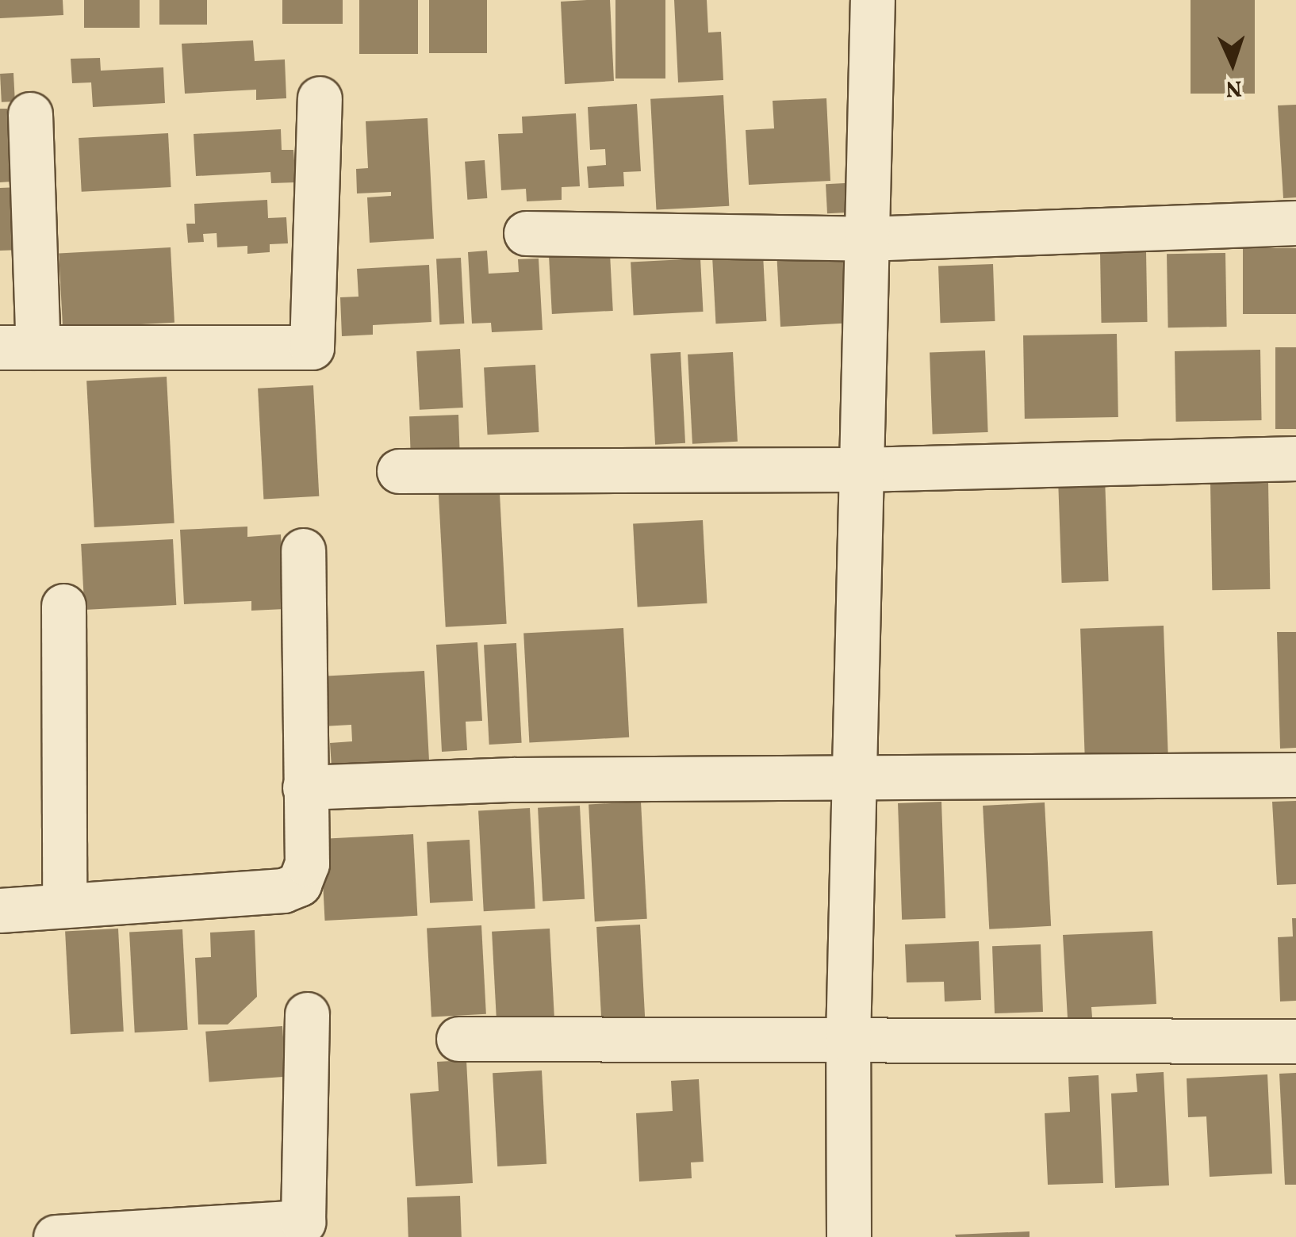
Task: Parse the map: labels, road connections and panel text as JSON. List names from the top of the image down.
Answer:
{
  "north": "bottom"
}
